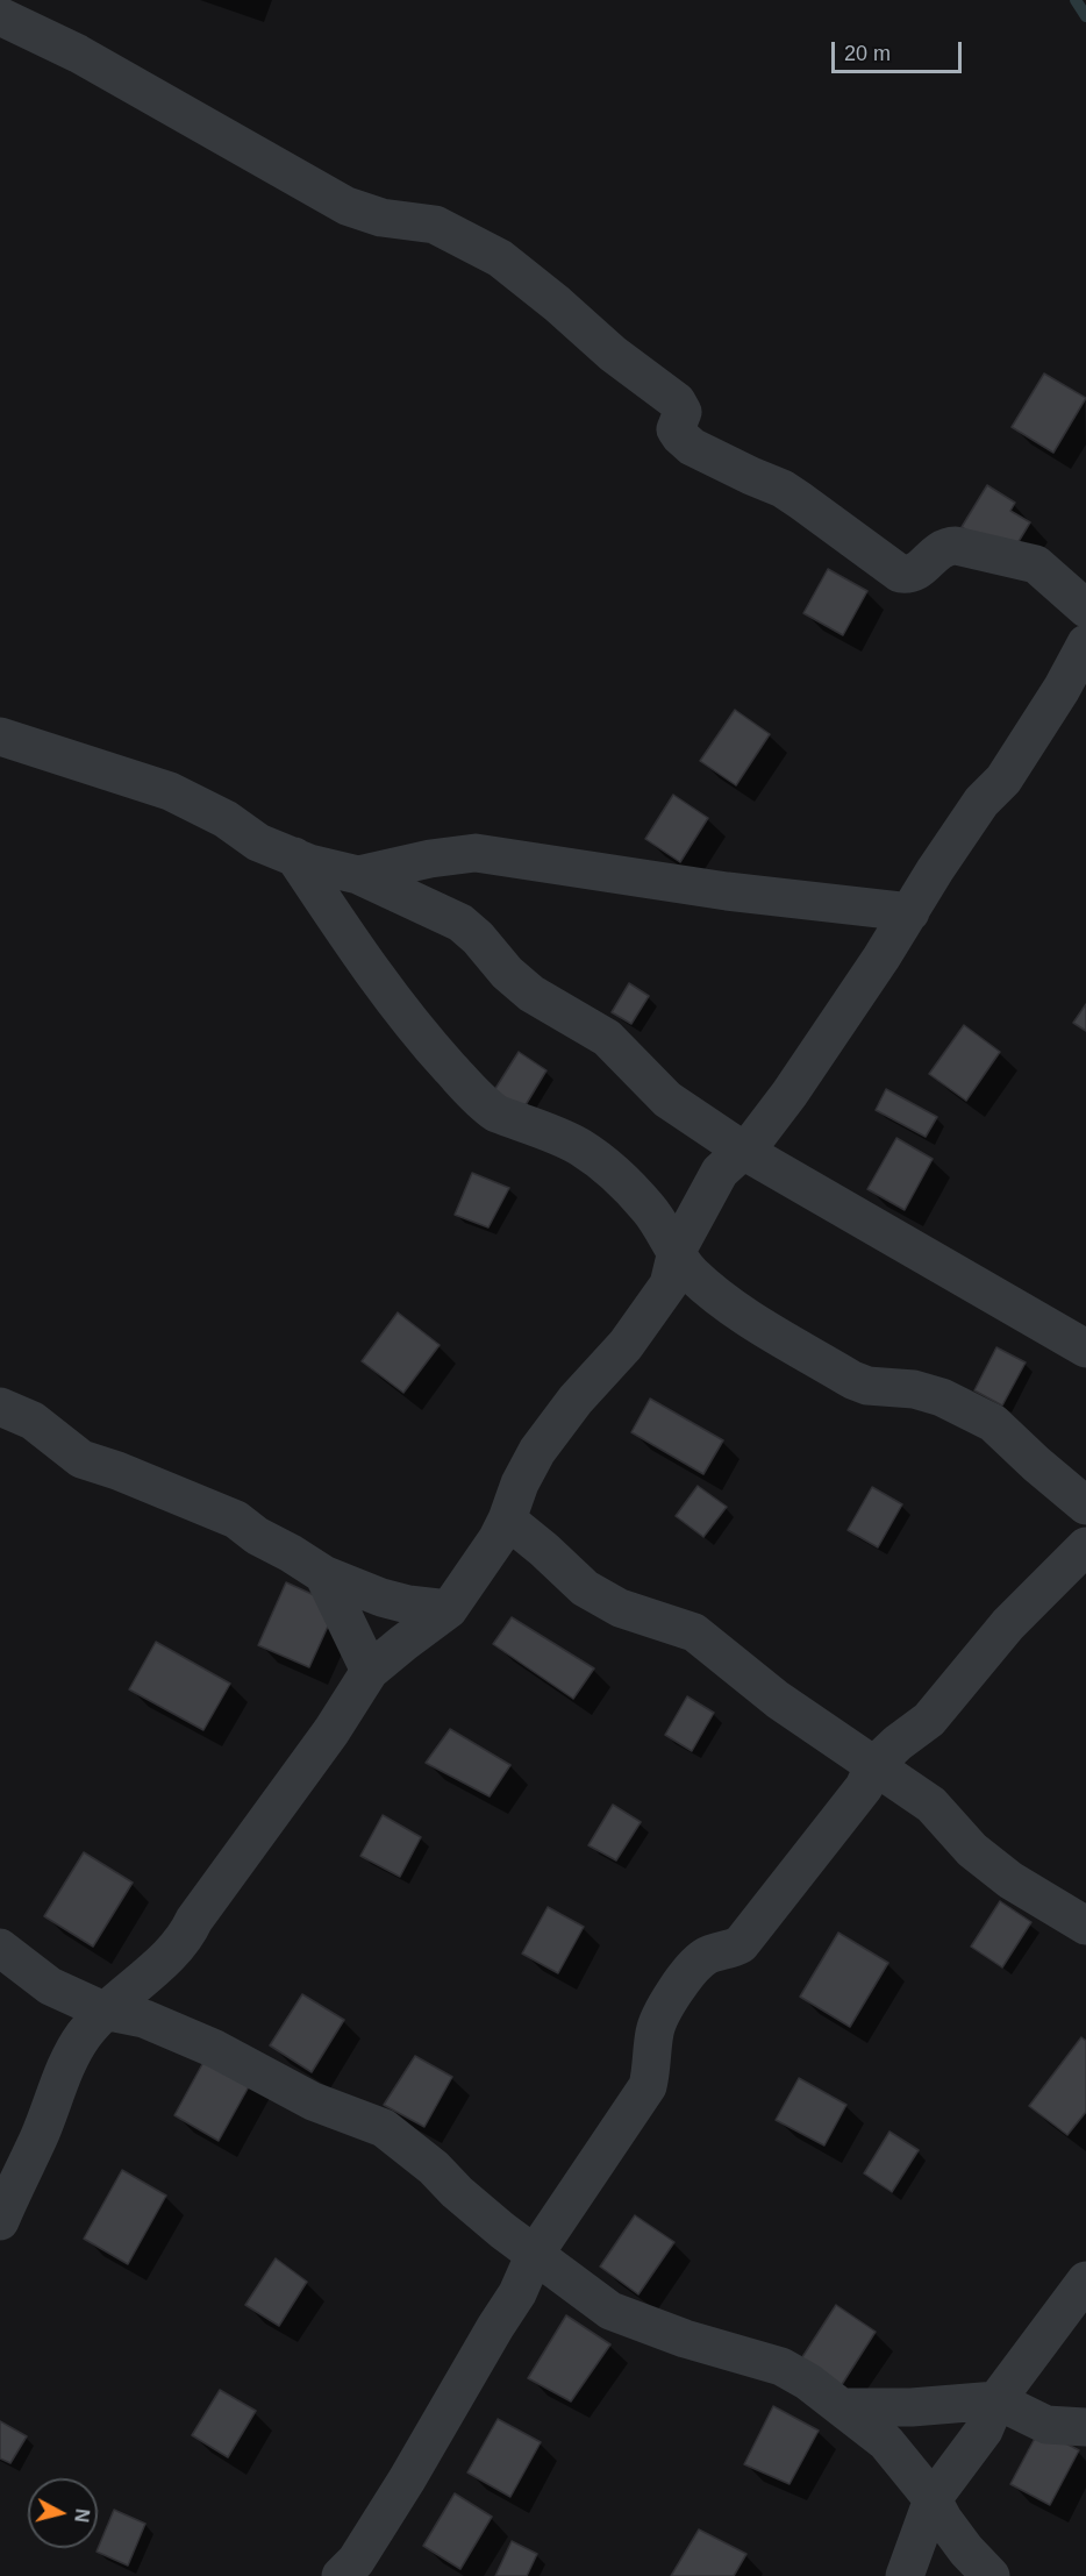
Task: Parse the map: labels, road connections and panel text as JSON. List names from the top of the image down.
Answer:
{
  "scale_bar": "20 m",
  "north": "right"
}
